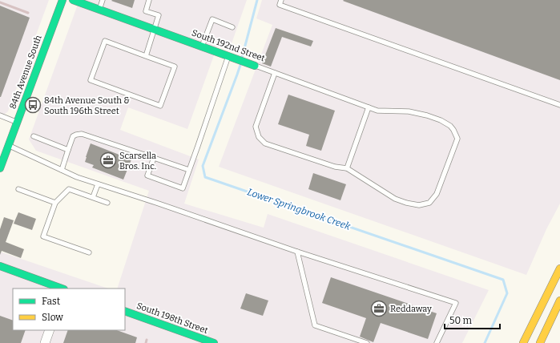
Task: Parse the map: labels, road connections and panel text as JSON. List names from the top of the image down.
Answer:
{
  "streets": {
    "main road": ["South 192nd Street", "84th Avenue South", "South 198th Street"]
  },
  "water": ["Lower Springbrook Creek"],
  "places": {
    "bus stop": ["84th Avenue South & South 196th Street"],
    "office": ["Scarsella Bros. Inc.", "Reddaway"]
  },
  "legend": ["Fast", "Slow"],
  "scale_bar": "50 m"
}
